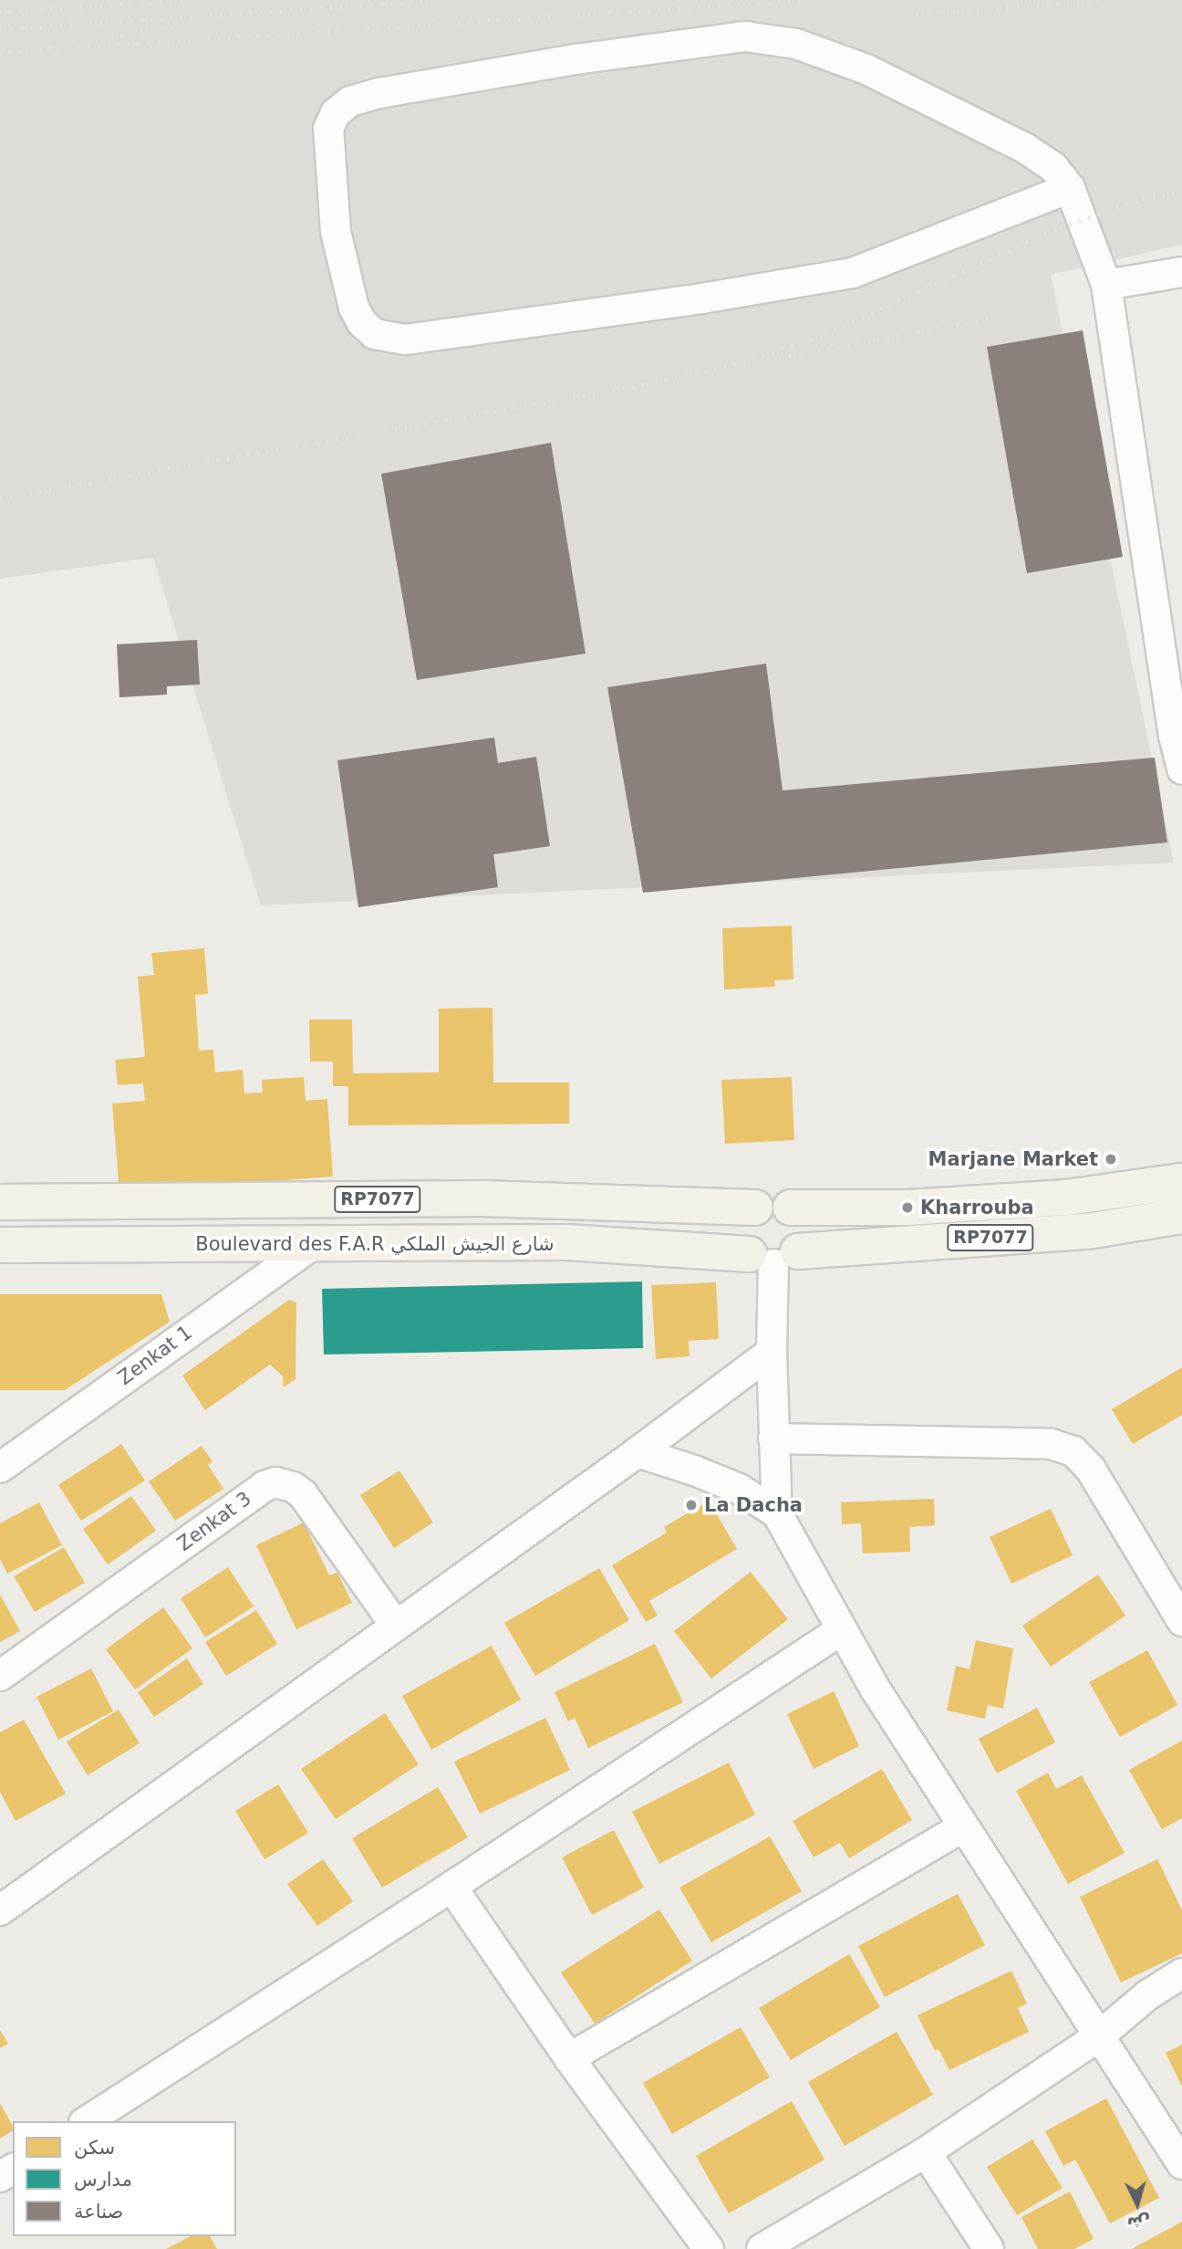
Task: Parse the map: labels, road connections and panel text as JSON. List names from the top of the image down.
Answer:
{
  "streets": {
    "main road": ["RP7077", "Boulevard des F.A.R شارع الجيش الملكي"],
    "street": ["Zenkat 1", "Zenkat 3"]
  },
  "crossings": [
    ["RP7077", "Boulevard des F.A.R شارع الجيش الملكي"],
    ["Boulevard des F.A.R شارع الجيش الملكي", "Zenkat 1"]
  ],
  "places": ["Marjane Market", "Kharrouba", "La Dacha"],
  "legend": ["سكن", "مدارس", "صناعة"],
  "north": "bottom"
}
